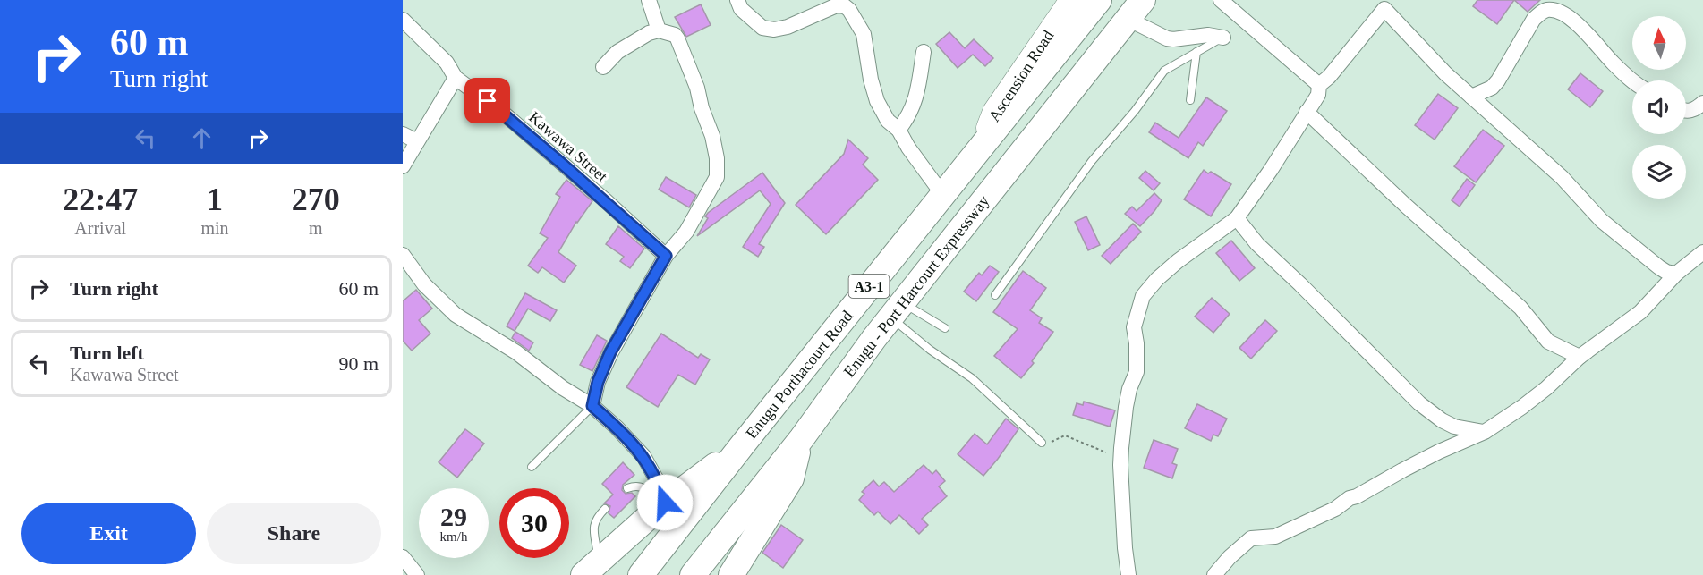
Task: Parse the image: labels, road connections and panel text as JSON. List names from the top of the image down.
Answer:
{
  "streets": {
    "highway": ["A3-1", "Enugu - Port Harcourt Expressway", "Enugu Porthacourt Road"],
    "main road": ["Ascension Road"],
    "street": ["Kawawa Street"]
  },
  "crossings": [
    ["Ascension Road", "Enugu Porthacourt Road"]
  ],
  "north": "top",
  "page": {
    "turn": ["60 m", "Turn right"],
    "eta": [
      "22:47",
      "Arrival",
      "1",
      "min",
      "270",
      "m"
    ],
    "list": [
      {
        "name": "Turn right",
        "value": "60 m"
      },
      {
        "name": "Turn left",
        "note": "Kawawa Street",
        "value": "90 m"
      }
    ],
    "speed": "29 km/h",
    "limit": "30",
    "buttons": ["Exit", "Share"]
  }
}
